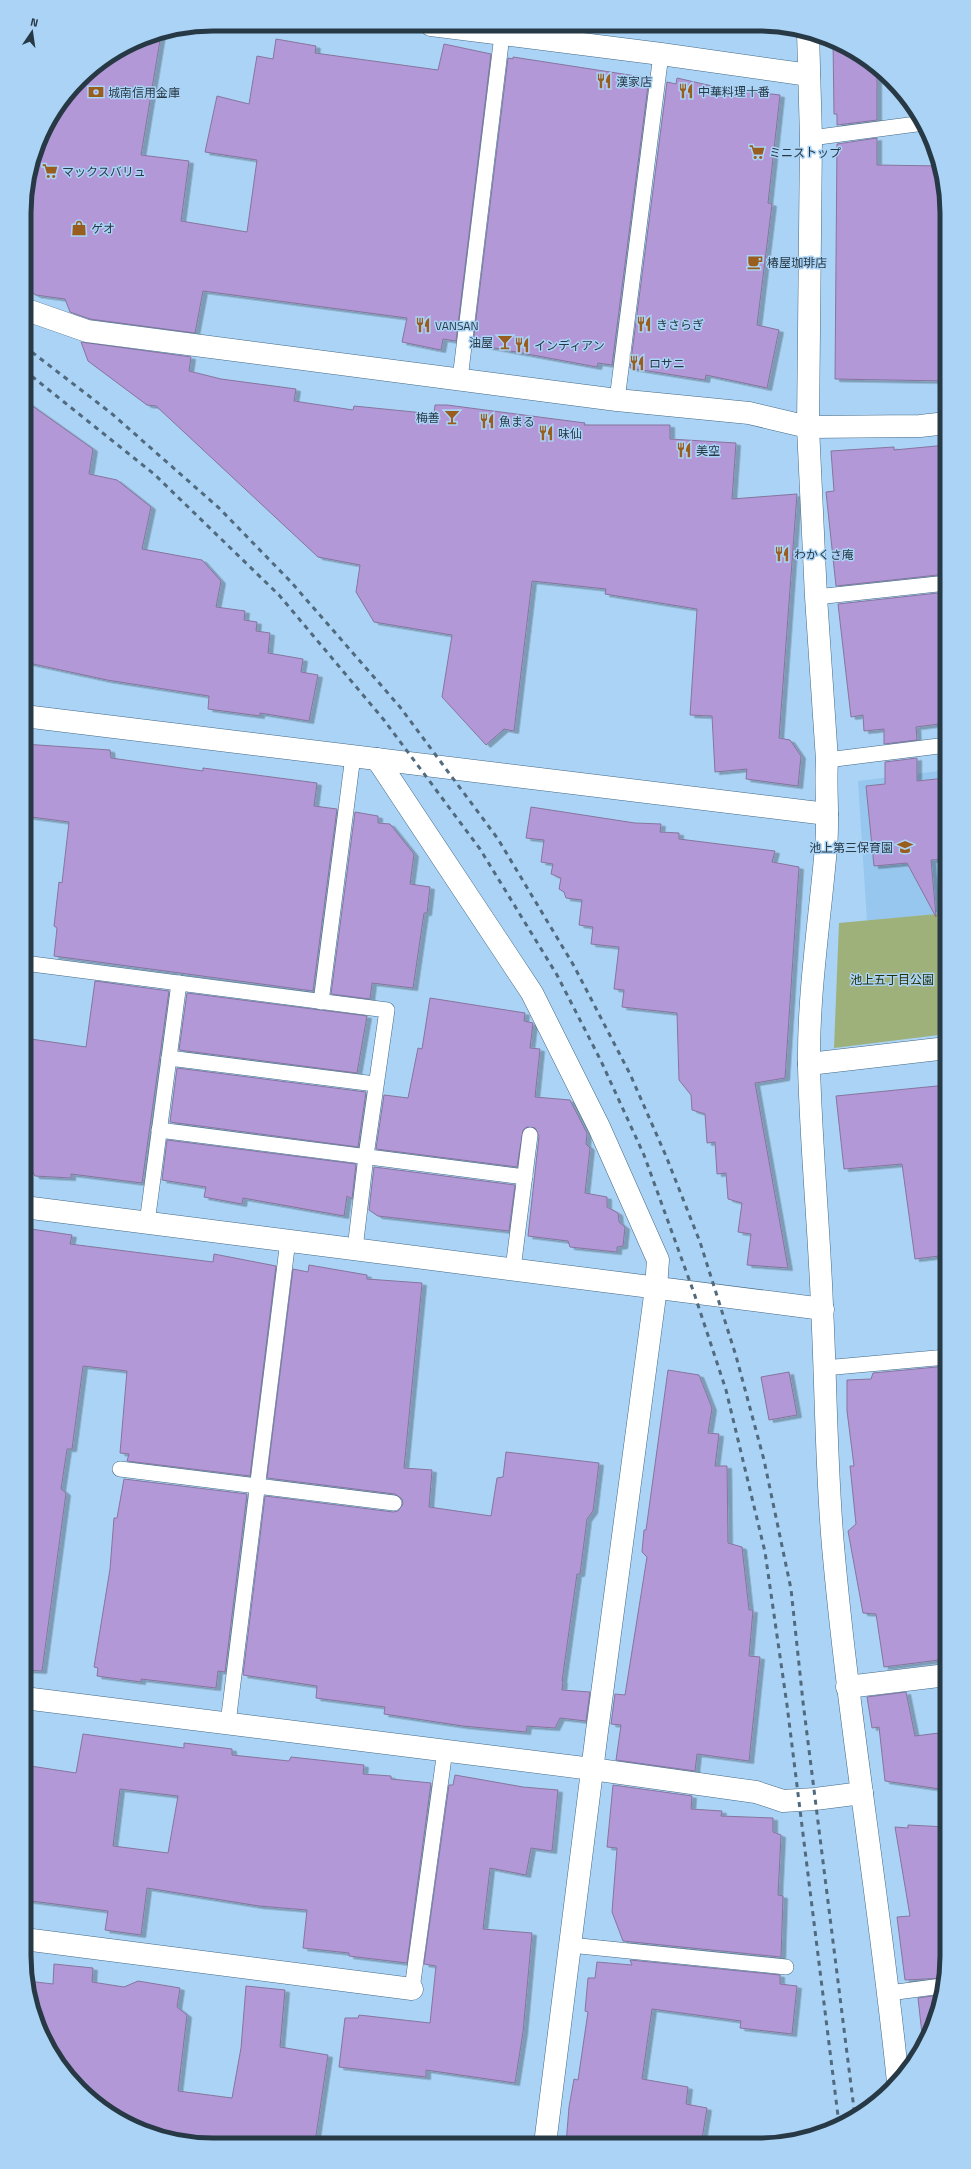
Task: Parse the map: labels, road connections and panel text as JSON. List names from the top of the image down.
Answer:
{
  "parks": ["池上五丁目公園"],
  "places": {
    "restaurant": [
      "漢家店",
      "中華料理十番",
      "きさらぎ",
      "VANSAN",
      "インディアン",
      "ロサニ",
      "魚まる",
      "味仙",
      "美空",
      "わかくさ庵"
    ],
    "bank": ["城南信用金庫"],
    "supermarket": ["ミニストップ", "マックスバリュ"],
    "shop": ["ゲオ"],
    "cafe": ["椿屋珈琲店"],
    "bar": ["油屋", "梅善"],
    "school or university": ["池上第三保育園"]
  },
  "north": "top"
}
